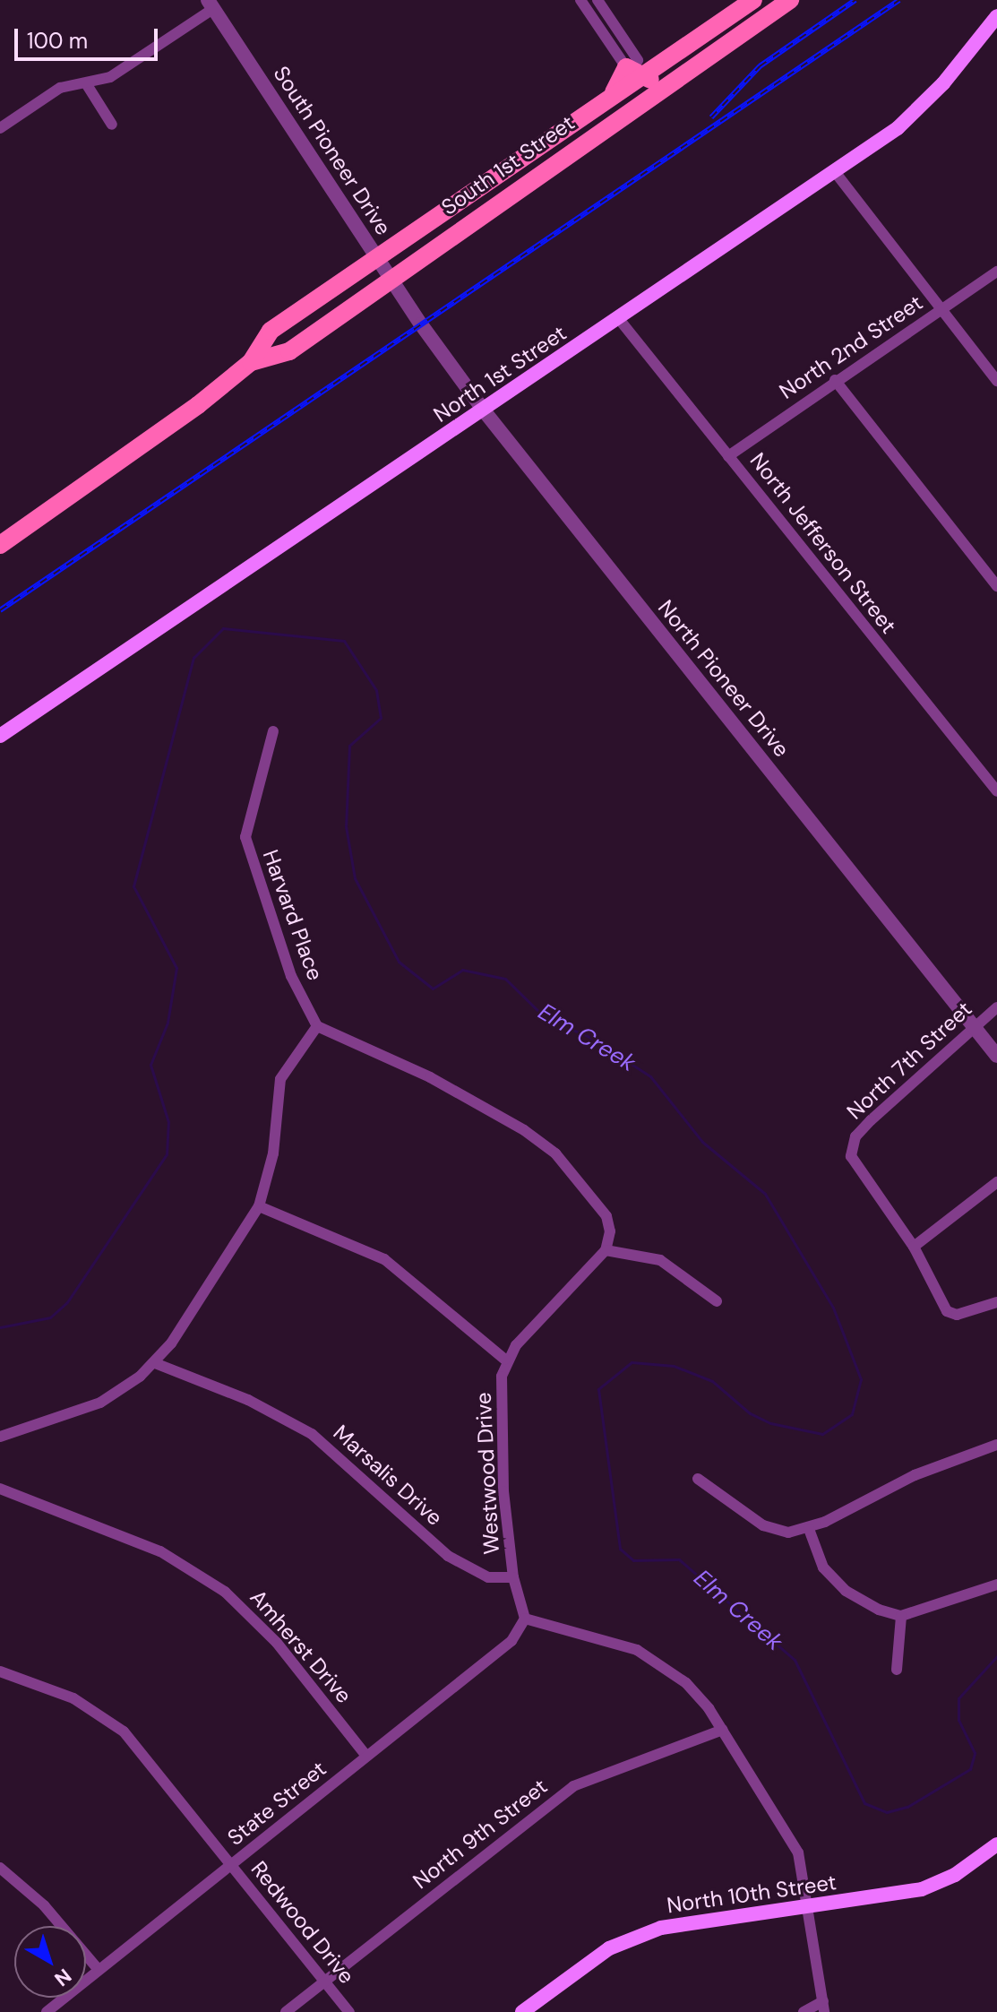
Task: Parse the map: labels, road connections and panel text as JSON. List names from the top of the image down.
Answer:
{
  "streets": {
    "main road": ["South 1st Street", "North 1st Street", "North 10th Street"],
    "street": [
      "South Pioneer Drive",
      "North 2nd Street",
      "North Jefferson Street",
      "North Pioneer Drive",
      "Harvard Place",
      "North 7th Street",
      "Westwood Drive",
      "Marsalis Drive",
      "Amherst Drive",
      "State Street",
      "North 9th Street",
      "Redwood Drive"
    ]
  },
  "crossings": [
    ["South Pioneer Drive", "South 1st Street"],
    ["South Pioneer Drive", "North Pioneer Drive"],
    ["North 2nd Street", "North Jefferson Street"],
    ["North 1st Street", "North Jefferson Street"],
    ["North 1st Street", "North Pioneer Drive"],
    ["North Pioneer Drive", "North 7th Street"],
    ["Westwood Drive", "Marsalis Drive"],
    ["Westwood Drive", "State Street"],
    ["Amherst Drive", "State Street"],
    ["State Street", "Redwood Drive"],
    ["North 9th Street", "Redwood Drive"]
  ],
  "water": ["Elm Creek"],
  "scale_bar": "100 m",
  "north": "bottom right"
}
